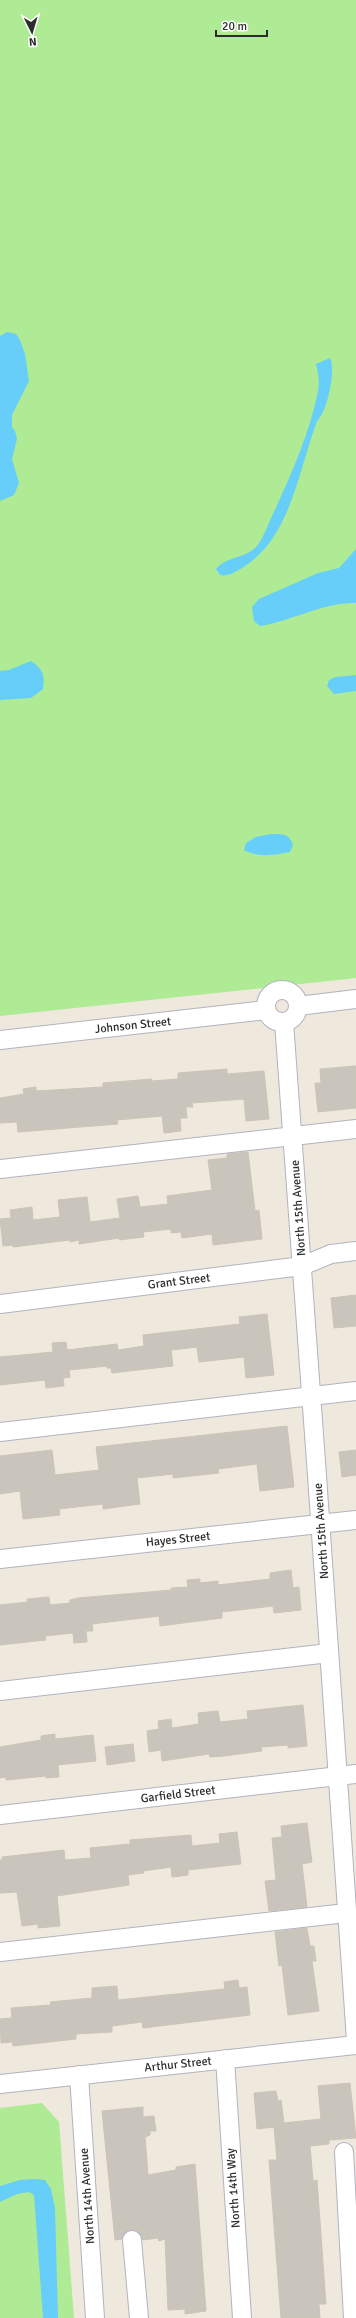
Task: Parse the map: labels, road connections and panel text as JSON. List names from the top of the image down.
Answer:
{
  "streets": {
    "street": [
      "Johnson Street",
      "North 15th Avenue",
      "Grant Street",
      "Hayes Street",
      "Garfield Street",
      "Arthur Street",
      "North 14th Way",
      "North 14th Avenue"
    ]
  },
  "crossings": [
    ["Johnson Street", "North 15th Avenue"],
    ["North 15th Avenue", "Grant Street"],
    ["North 15th Avenue", "Hayes Street"],
    ["North 15th Avenue", "Garfield Street"],
    ["Arthur Street", "North 14th Way"],
    ["Arthur Street", "North 14th Avenue"]
  ],
  "scale_bar": "20 m",
  "north": "bottom"
}
